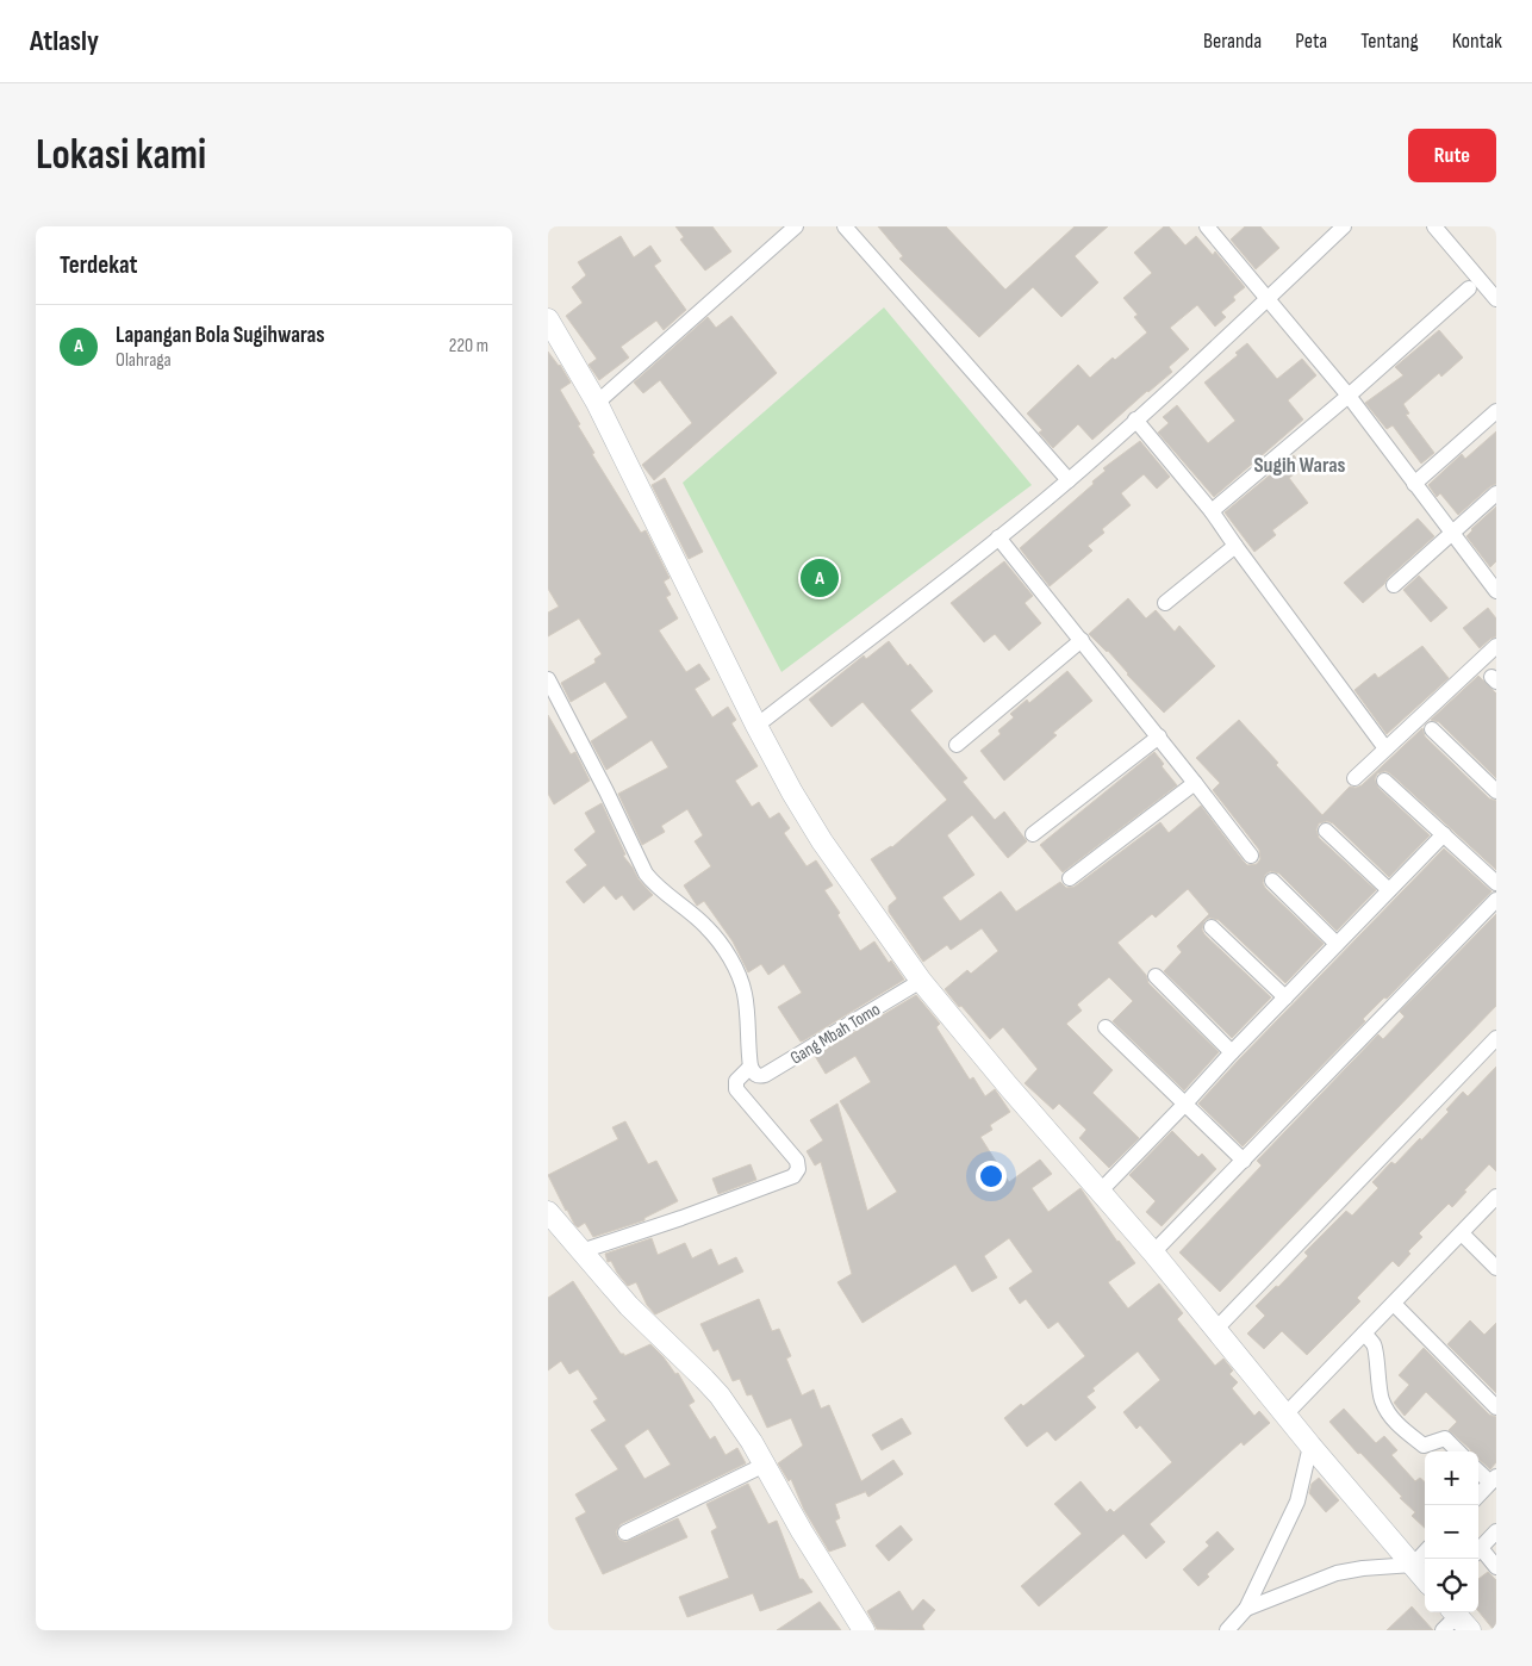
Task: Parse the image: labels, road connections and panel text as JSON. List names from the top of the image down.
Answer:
{
  "streets": {
    "street": ["Gang Mbah Tomo"]
  },
  "districts": ["Sugih Waras"],
  "page": {
    "header": "Atlasly",
    "nav": [
      "Beranda",
      "Peta",
      "Tentang",
      "Kontak"
    ],
    "buttons": "Rute",
    "title": "Lokasi kami",
    "heading": "Terdekat",
    "list": [
      {
        "mark": "A",
        "name": "Lapangan Bola Sugihwaras",
        "note": "Olahraga",
        "value": "220 m"
      }
    ],
    "pins": "A",
    "map_buttons": ["+", "−"]
  }
}
